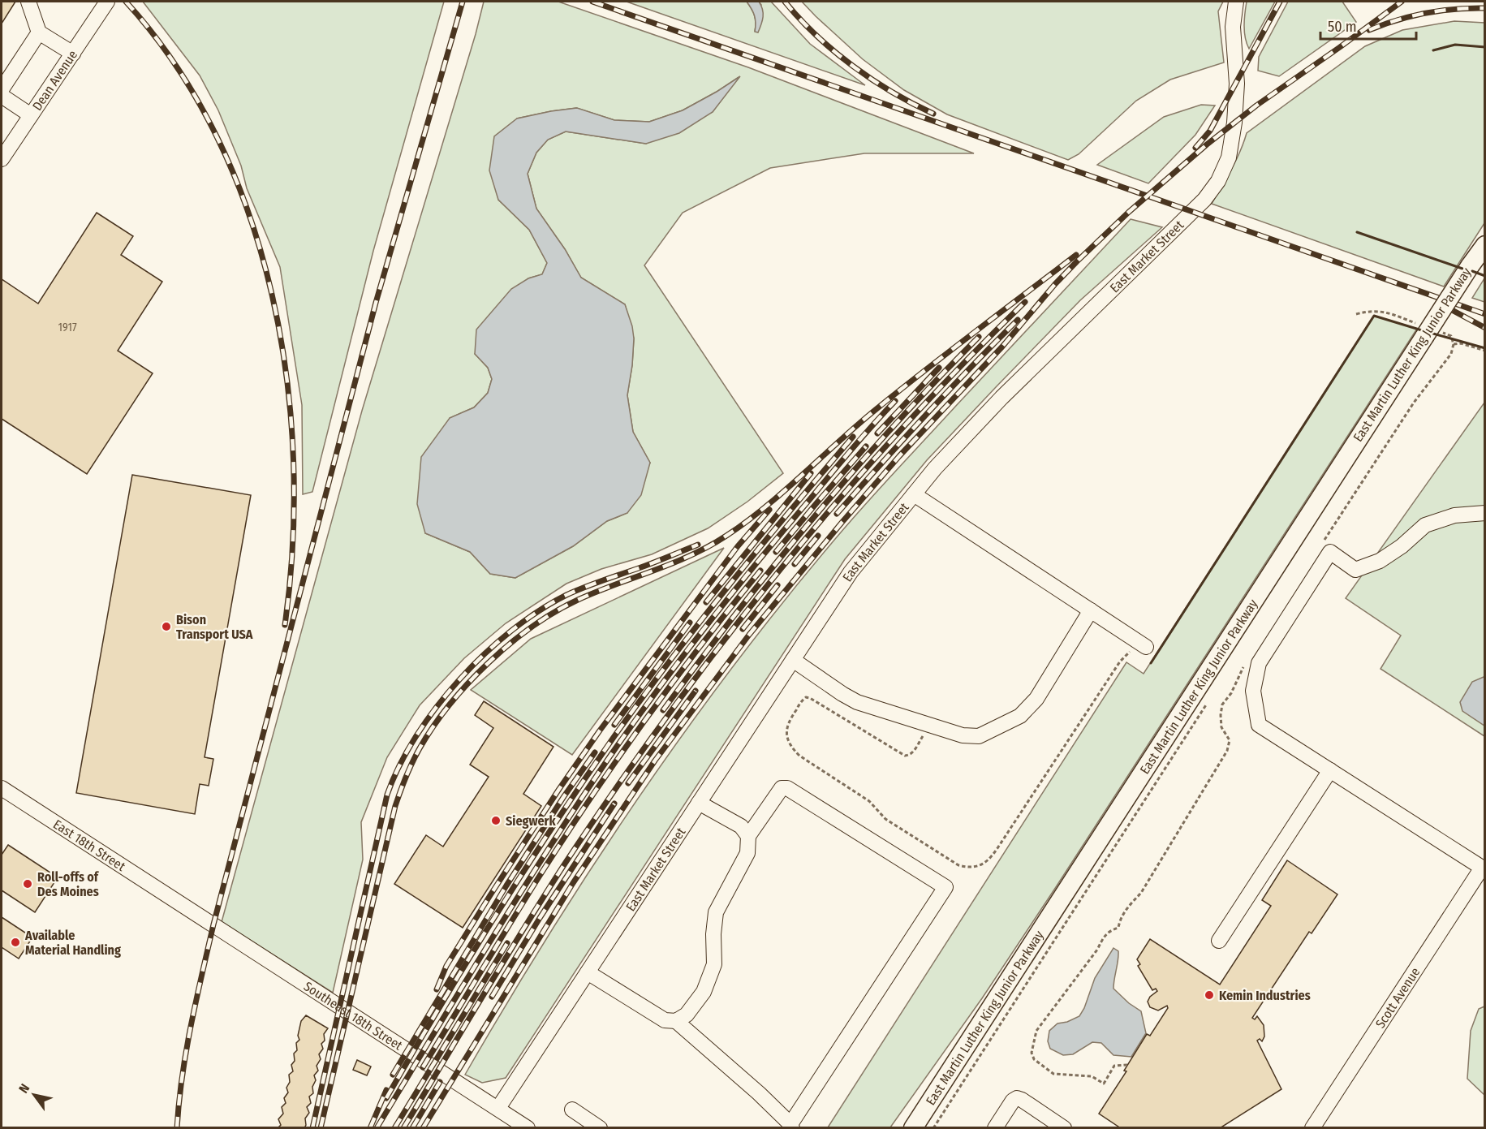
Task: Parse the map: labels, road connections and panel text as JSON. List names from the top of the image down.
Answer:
{
  "streets": {
    "main road": ["East Martin Luther King Junior Parkway"],
    "street": [
      "Dean Avenue",
      "East Market Street",
      "East 18th Street",
      "Scott Avenue",
      "Southeast 18th Street"
    ]
  },
  "crossings": [
    ["East Market Street", "Southeast 18th Street"],
    ["East 18th Street", "Southeast 18th Street"]
  ],
  "places": [
    "Bison Transport USA",
    "Siegwerk",
    "Roll-offs of Des Moines",
    "Available Material Handling",
    "Kemin Industries"
  ],
  "house_numbers": ["1917"],
  "scale_bar": "50 m",
  "north": "top left"
}
